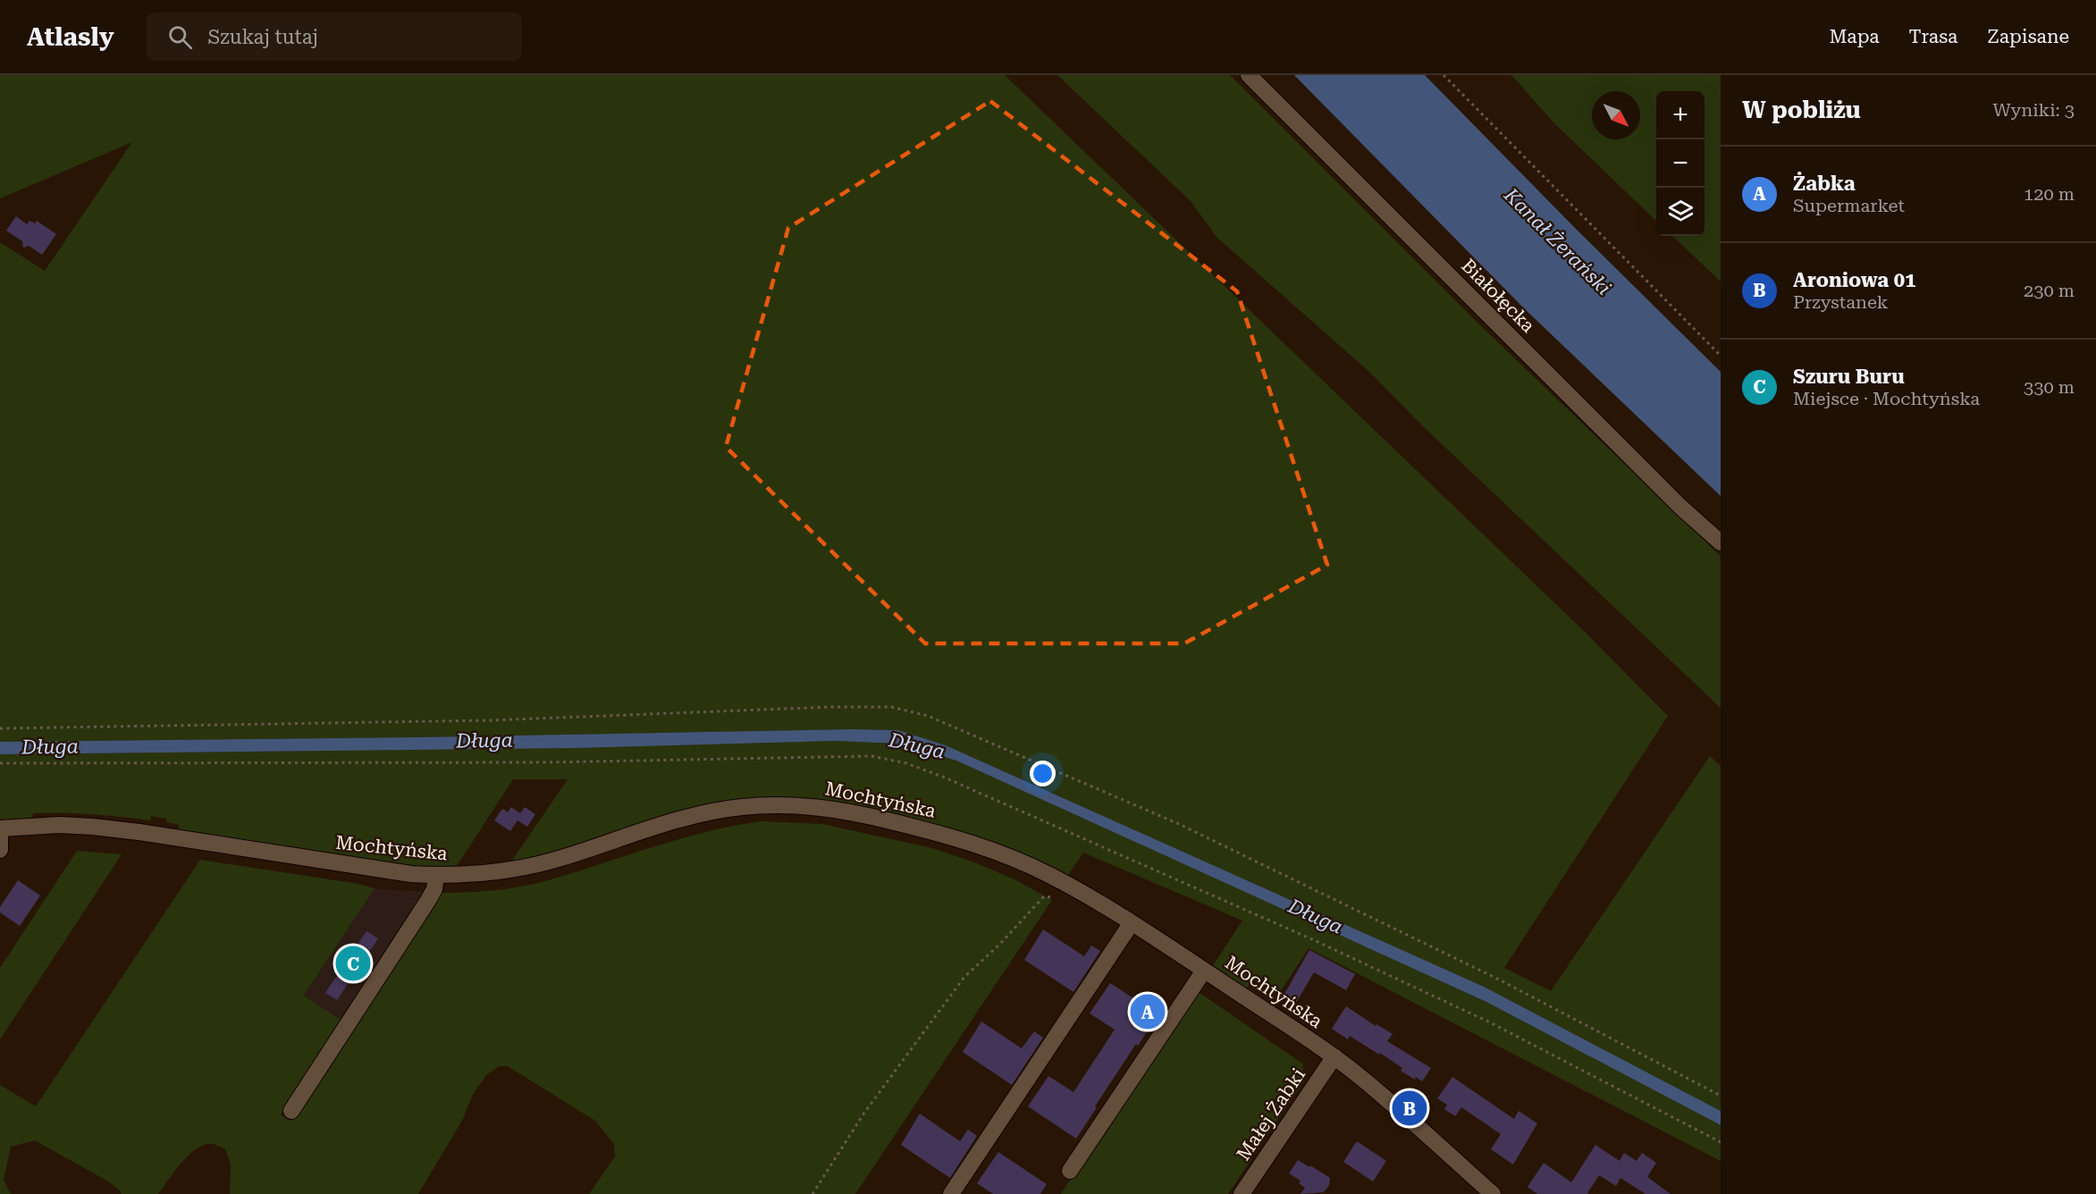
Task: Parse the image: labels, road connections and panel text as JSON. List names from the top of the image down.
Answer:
{
  "streets": {
    "street": ["Białołęcka", "Mochtyńska", "Małej Żabki"]
  },
  "crossings": [
    ["Mochtyńska", "Małej Żabki"]
  ],
  "water": ["Kanał Żerański", "Długa"],
  "north": "bottom right",
  "page": {
    "header": "Atlasly",
    "search": "Szukaj tutaj",
    "nav": ["Mapa", "Trasa", "Zapisane"],
    "heading": ["W pobliżu", "Wyniki: 3"],
    "map_buttons": ["+", "−"],
    "list": [
      {
        "mark": "A",
        "name": "Żabka",
        "note": "Supermarket",
        "value": "120 m"
      },
      {
        "mark": "B",
        "name": "Aroniowa 01",
        "note": "Przystanek",
        "value": "230 m"
      },
      {
        "mark": "C",
        "name": "Szuru Buru",
        "note": "Miejsce · Mochtyńska",
        "value": "330 m"
      }
    ],
    "pins": ["C", "A", "B"]
  }
}
